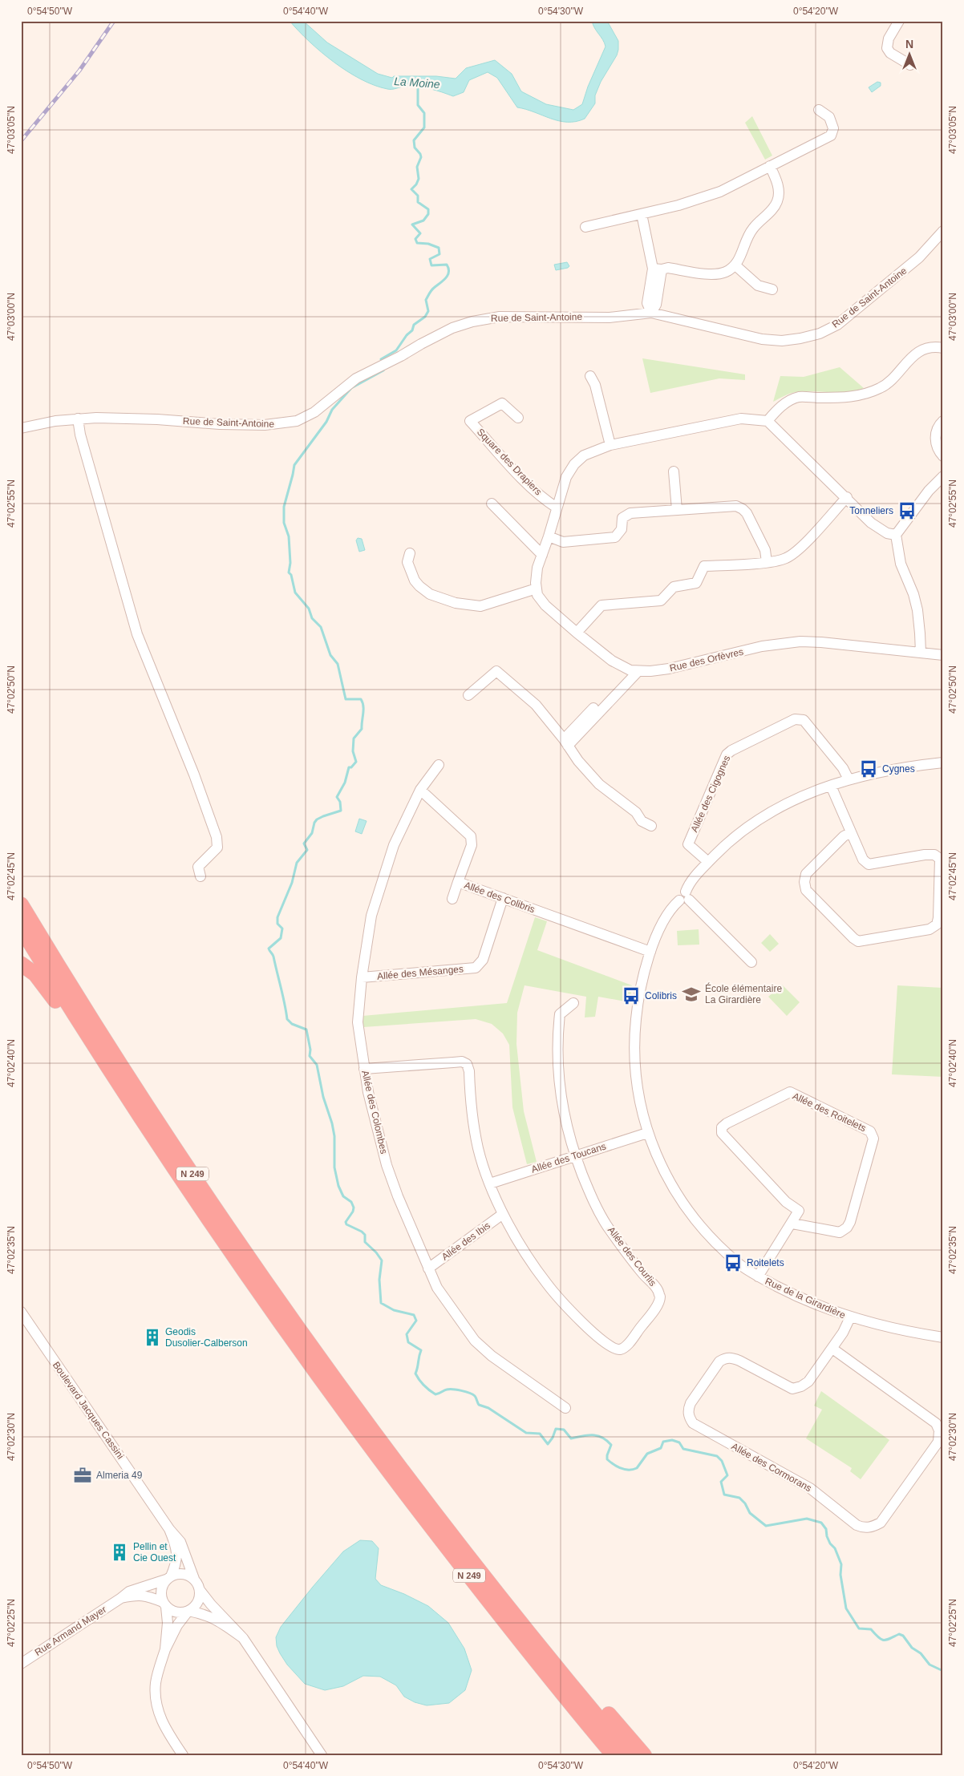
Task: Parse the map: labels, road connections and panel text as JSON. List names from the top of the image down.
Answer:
{
  "streets": {
    "highway": ["N 249"],
    "street": [
      "Rue de Saint-Antoine",
      "Square des Drapiers",
      "Rue des Orfèvres",
      "Allée des Cigognes",
      "Allée des Colibris",
      "Allée des Mésanges",
      "Allée des Colombes",
      "Allée des Roitelets",
      "Allée des Toucans",
      "Allée des Ibis",
      "Allée des Courlis",
      "Rue de la Girardière",
      "Boulevard Jacques Cassini",
      "Allée des Cormorans",
      "Rue Armand Mayer"
    ]
  },
  "crossings": [
    ["Allée des Cigognes", "Rue de la Girardière"],
    ["Allée des Colibris", "Allée des Mésanges"],
    ["Allée des Colibris", "Allée des Colombes"],
    ["Allée des Colibris", "Rue de la Girardière"],
    ["Allée des Mésanges", "Allée des Colombes"],
    ["Allée des Colombes", "Allée des Ibis"],
    ["Allée des Colombes", "Allée des Courlis"],
    ["Allée des Roitelets", "Rue de la Girardière"],
    ["Allée des Toucans", "Allée des Courlis"],
    ["Allée des Toucans", "Rue de la Girardière"],
    ["Allée des Ibis", "Allée des Courlis"],
    ["Rue de la Girardière", "Allée des Cormorans"],
    ["Boulevard Jacques Cassini", "Rue Armand Mayer"]
  ],
  "water": ["La Moine"],
  "places": {
    "bus stop": [
      "Tonneliers",
      "Cygnes",
      "Colibris",
      "Roitelets"
    ],
    "school or university": ["École élémentaire La Girardière"],
    "building": ["Geodis Dusolier-Calberson", "Pellin et Cie Ouest"],
    "office": ["Almeria 49"]
  },
  "north": "top",
  "coordinates": [
    "0°54'50\"W",
    "0°54'40\"W",
    "0°54'30\"W",
    "0°54'20\"W",
    "47°03'05\"N",
    "47°03'00\"N",
    "47°02'55\"N",
    "47°02'50\"N",
    "47°02'45\"N",
    "47°02'40\"N",
    "47°02'35\"N",
    "47°02'30\"N",
    "47°02'25\"N"
  ]
}
